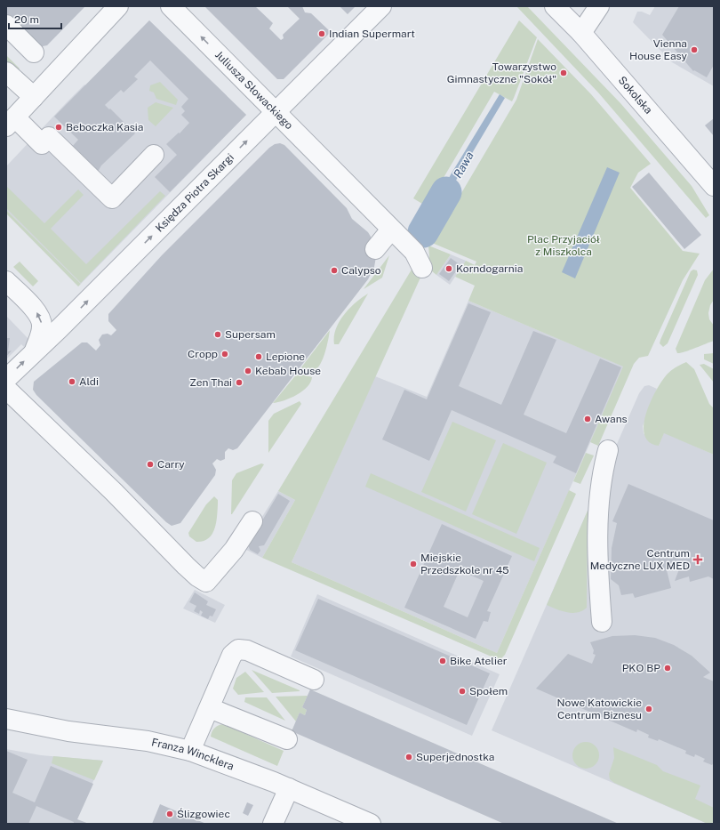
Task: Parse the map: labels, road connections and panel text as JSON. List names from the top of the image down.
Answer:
{
  "streets": {
    "street": [
      "Juliusza Słowackiego",
      "Sokolska",
      "Księdza Piotra Skargi",
      "Franza Wincklera"
    ]
  },
  "crossings": [
    ["Juliusza Słowackiego", "Księdza Piotra Skargi"]
  ],
  "one_way": ["Juliusza Słowackiego", "Księdza Piotra Skargi"],
  "water": ["Rawa"],
  "parks": ["Plac Przyjaciół z Miszkolca"],
  "places": {
    "other": [
      "Indian Supermart",
      "Vienna House Easy",
      "Towarzystwo Gimnastyczne \"Sokół\"",
      "Beboczka Kasia",
      "Korndogarnia",
      "Calypso",
      "Supersam",
      "Cropp",
      "Lepione",
      "Kebab House",
      "Aldi",
      "Zen Thai",
      "Awans",
      "Carry",
      "Miejskie Przedszkole nr 45",
      "Bike Atelier",
      "PKO BP",
      "Społem",
      "Nowe Katowickie Centrum Biznesu",
      "Superjednostka",
      "Ślizgowiec"
    ],
    "health": ["Centrum Medyczne LUX MED"]
  },
  "scale_bar": "20 m"
}
